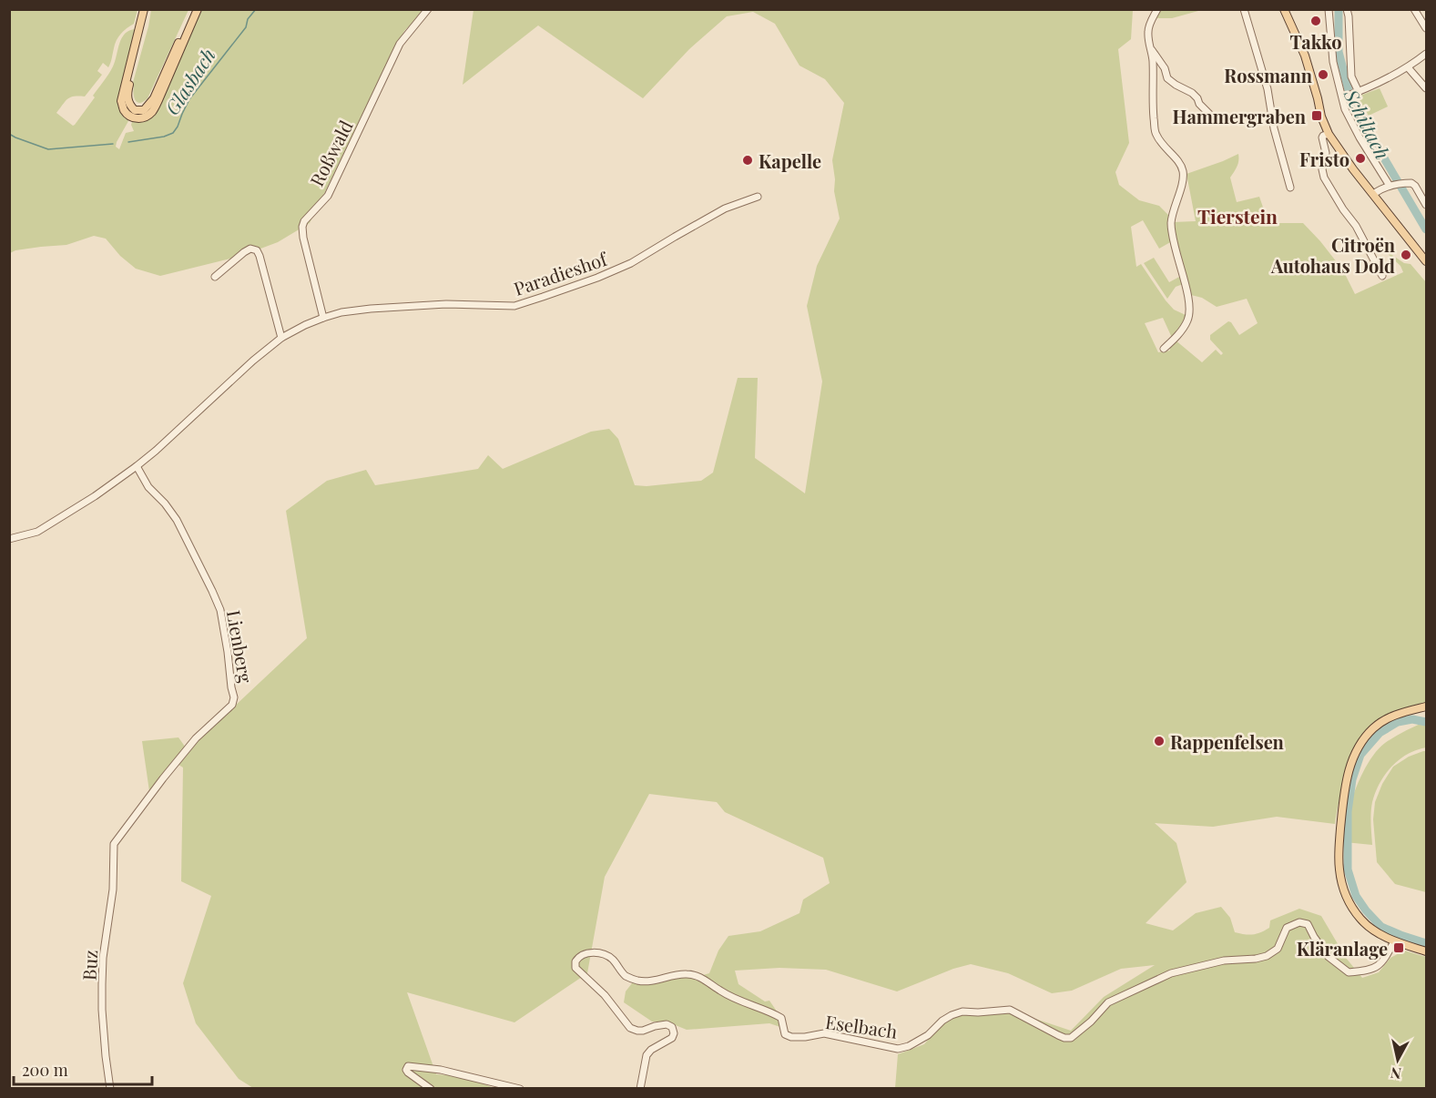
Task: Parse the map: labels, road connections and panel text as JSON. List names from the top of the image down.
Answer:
{
  "streets": {
    "street": [
      "Roßwald",
      "Paradieshof",
      "Lienberg",
      "Buz",
      "Eselbach"
    ]
  },
  "crossings": [
    ["Roßwald", "Paradieshof"],
    ["Lienberg", "Buz"]
  ],
  "districts": ["Tierstein"],
  "water": ["Glasbach", "Schiltach"],
  "places": {
    "other": [
      "Takko",
      "Rossmann",
      "Fristo",
      "Kapelle",
      "Citroën Autohaus Dold",
      "Rappenfelsen"
    ],
    "transit": ["Hammergraben", "Kläranlage"]
  },
  "scale_bar": "200 m",
  "north": "bottom"
}
